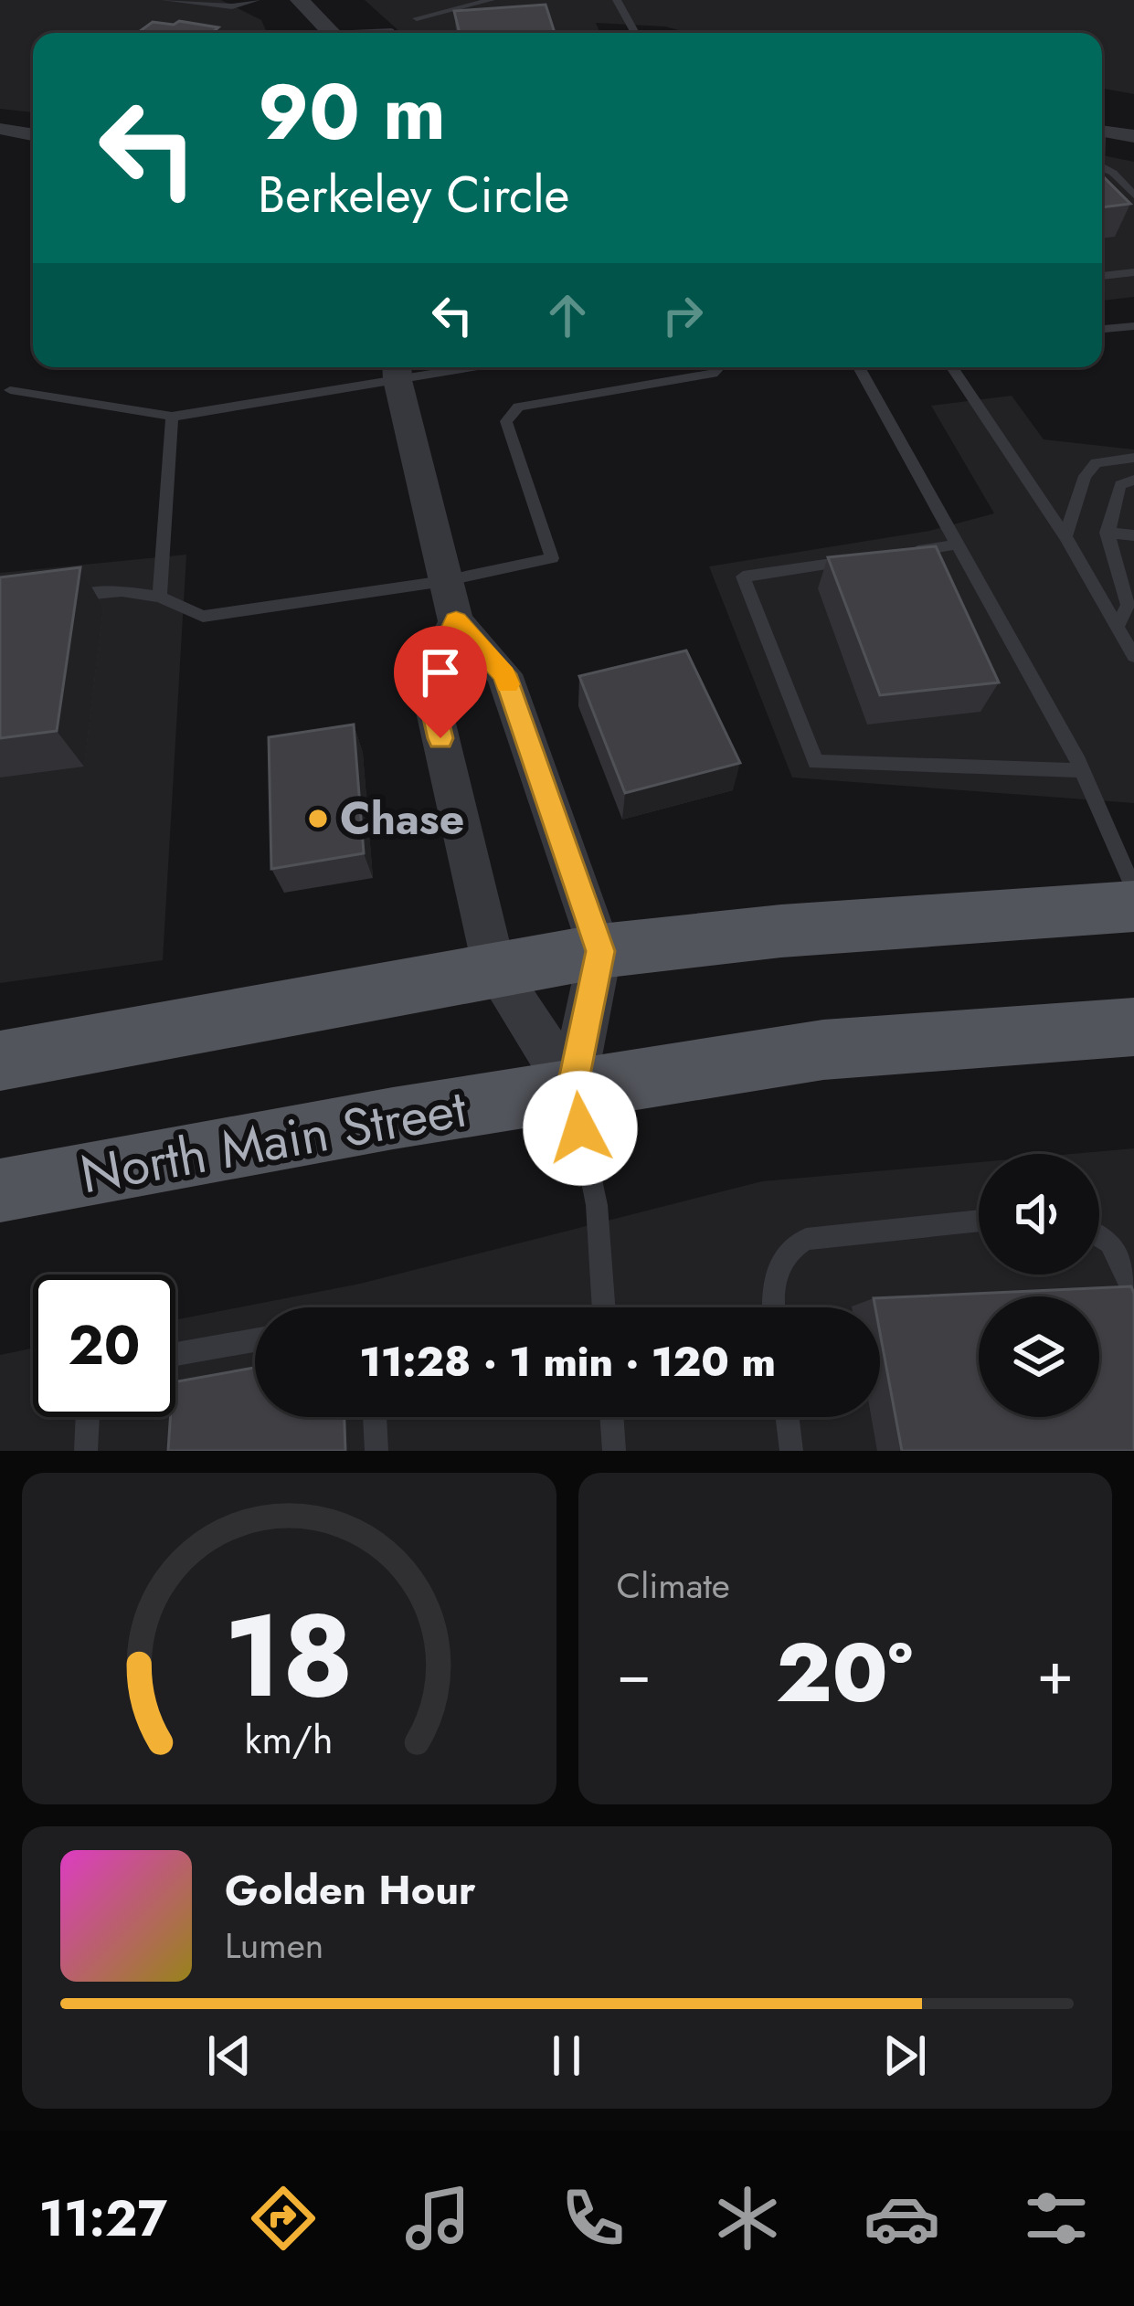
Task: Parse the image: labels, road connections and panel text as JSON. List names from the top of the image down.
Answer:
{
  "streets": {
    "main road": ["North Main Street"]
  },
  "places": ["Chase"],
  "page": {
    "turn": ["90 m", "Berkeley Circle"],
    "limit": "20",
    "trip": "11:28 · 1 min · 120 m",
    "tile": "Climate",
    "heat": ["−", "20°", "+"],
    "song": ["Golden Hour", "Lumen"],
    "tabs": "11:27",
    "gauge": ["18", "km/h"]
  }
}
